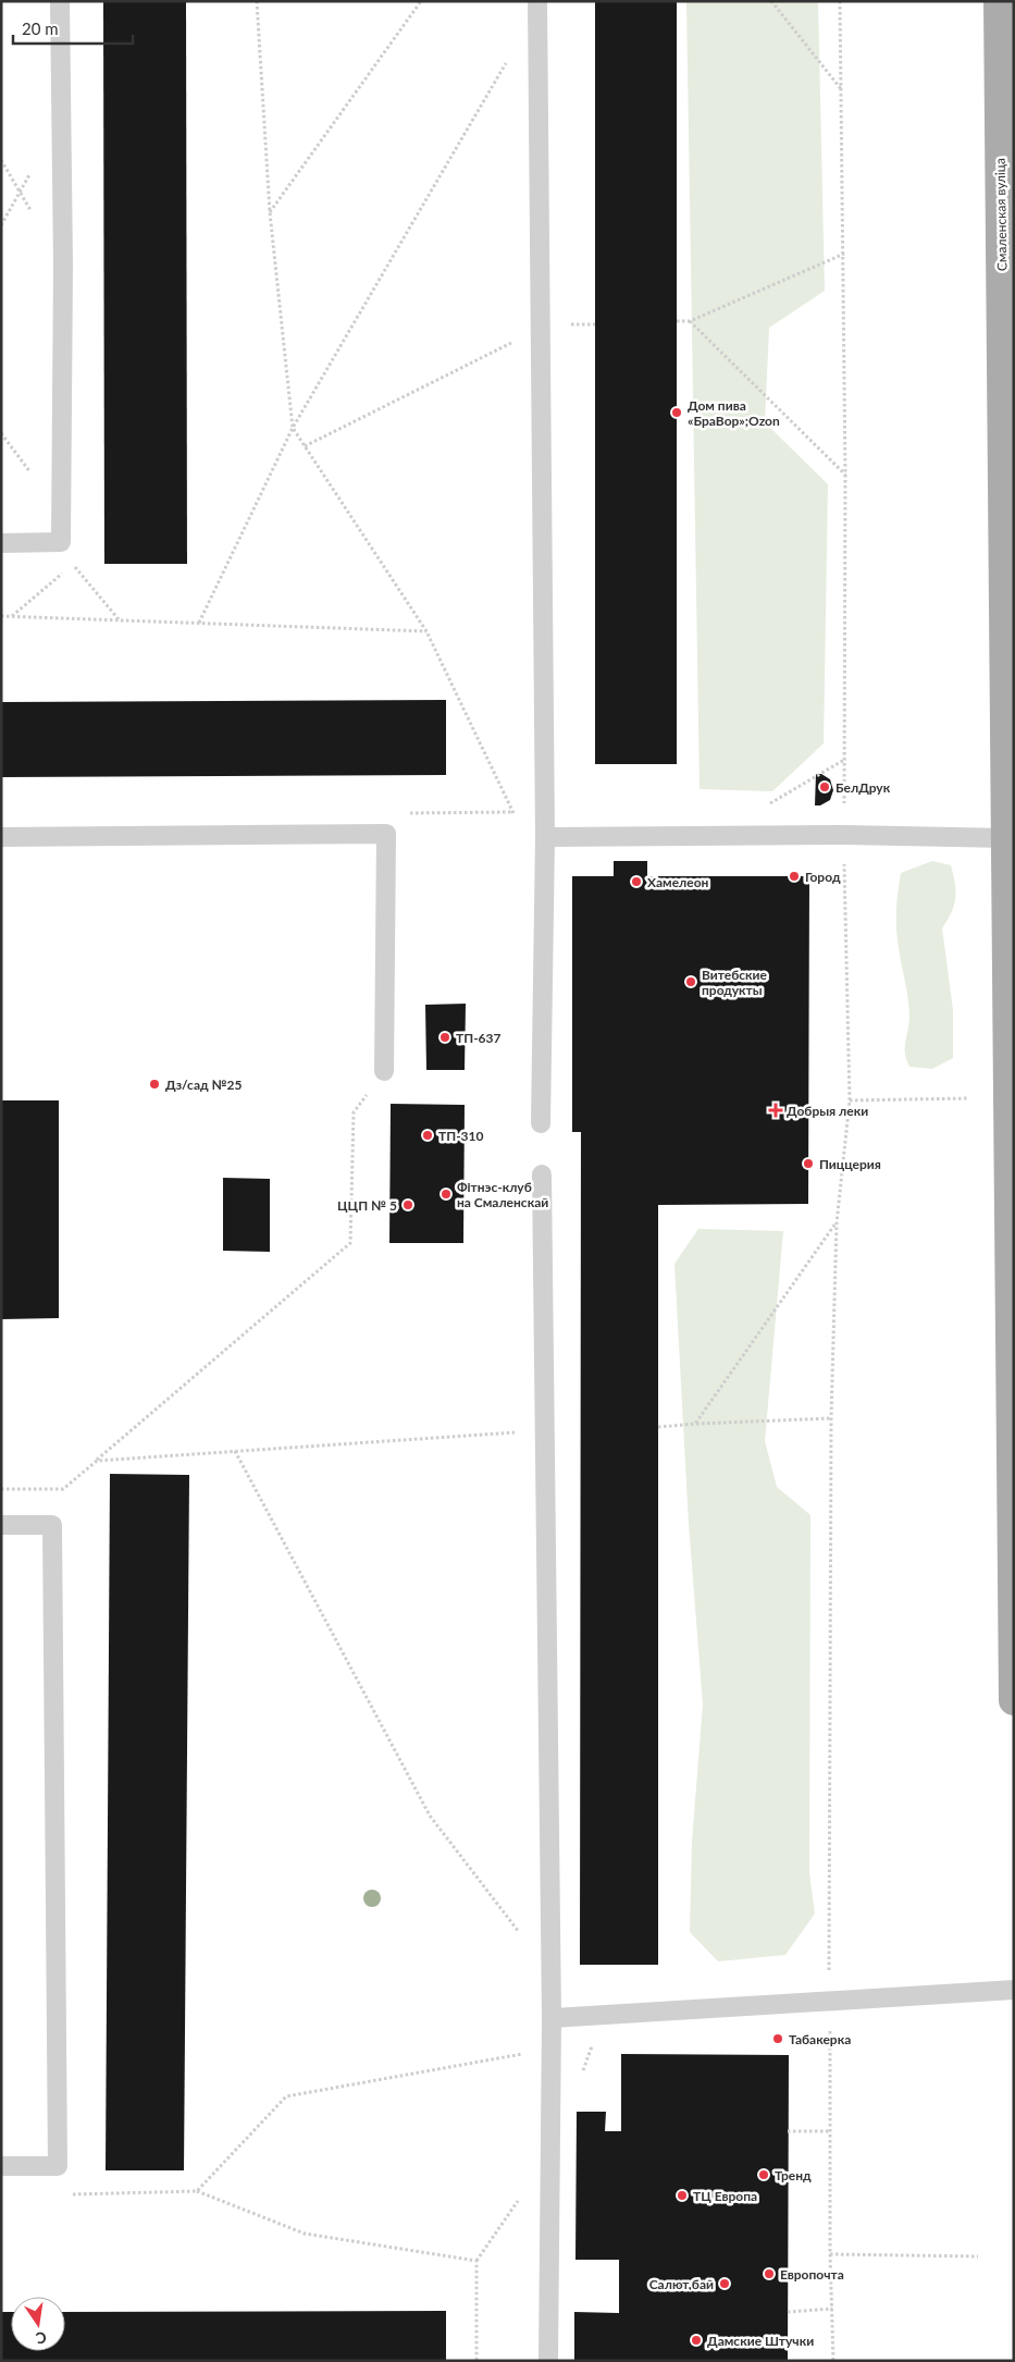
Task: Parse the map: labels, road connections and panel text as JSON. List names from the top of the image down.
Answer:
{
  "streets": {
    "main road": ["Смаленская вуліца"]
  },
  "places": {
    "other": [
      "Дом пива «БраВор»;Ozon",
      "БелДрук",
      "Город",
      "Хамелеон",
      "Витебские продукты",
      "ТП-637",
      "Дз/сад №25",
      "ТП-310",
      "Пиццерия",
      "Фітнэс-клуб на Смаленскай",
      "ЦЦП № 5",
      "Табакерка",
      "Тренд",
      "ТЦ Европа",
      "Европочта",
      "Салют.бай",
      "Дамские Штучки"
    ],
    "health": ["Добрыя леки"]
  },
  "scale_bar": "20 m",
  "north": "bottom"
}
